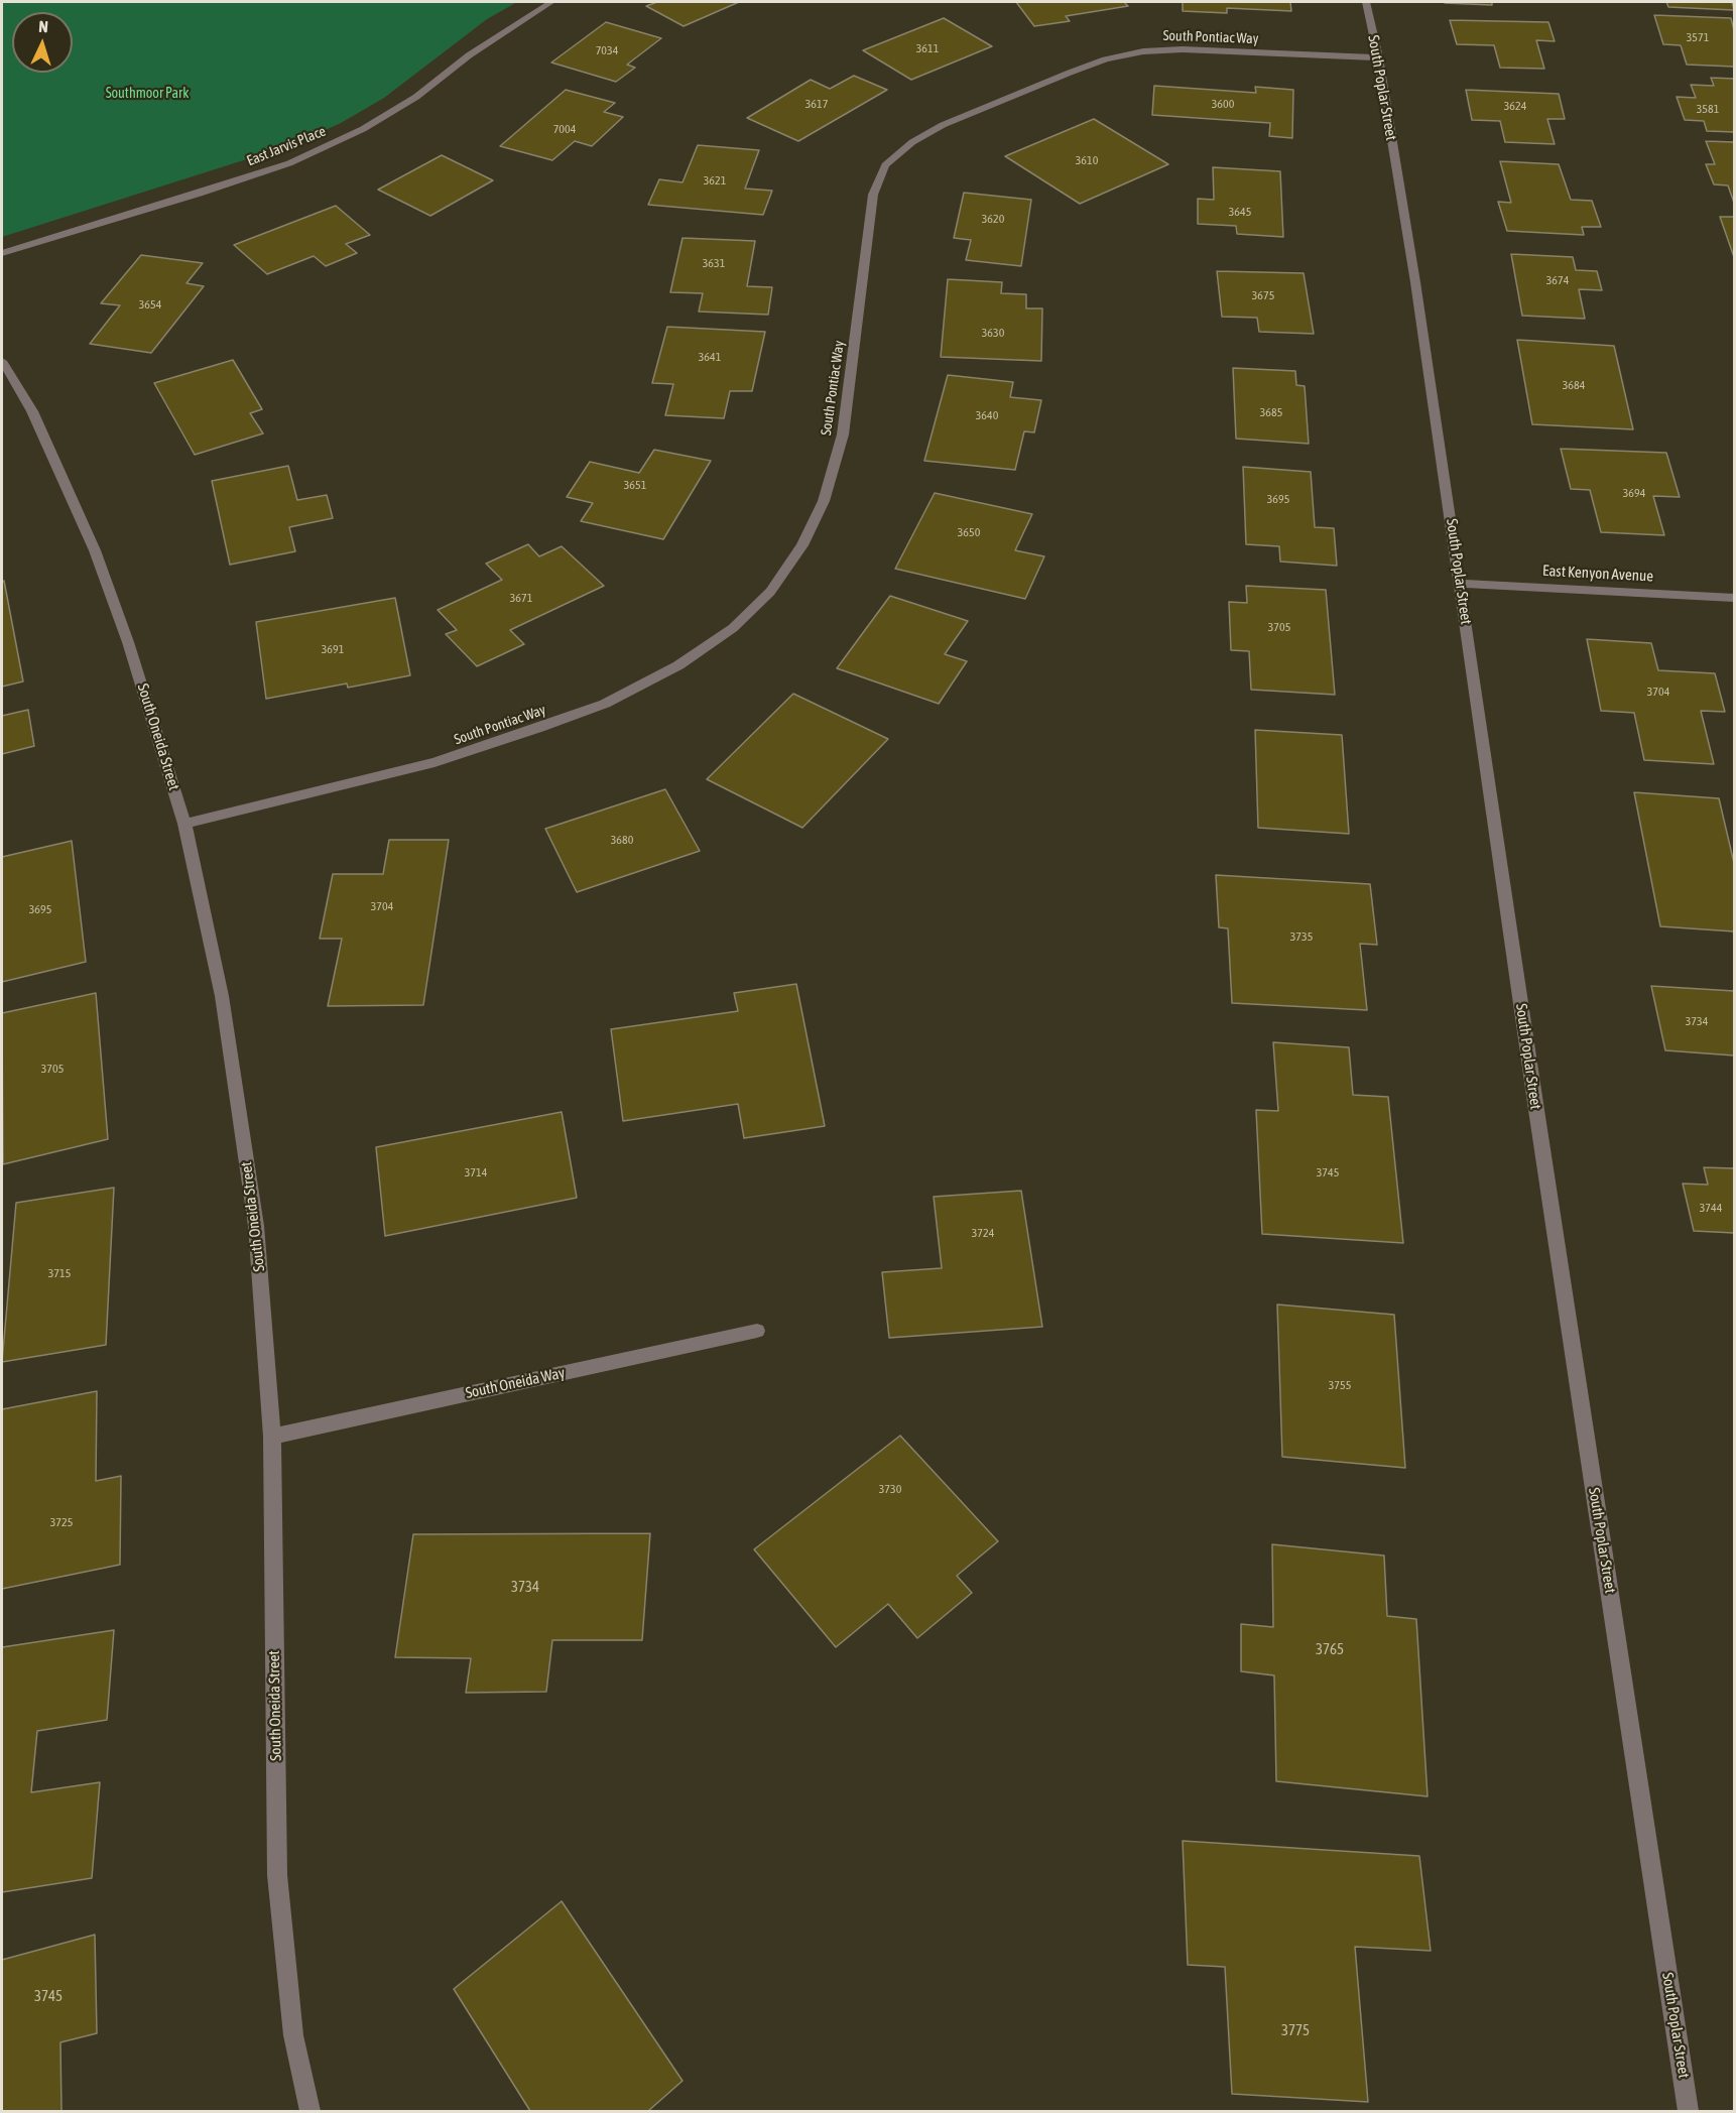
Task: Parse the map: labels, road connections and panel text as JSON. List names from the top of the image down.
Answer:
{
  "streets": {
    "street": [
      "South Pontiac Way",
      "South Poplar Street",
      "East Jarvis Place",
      "East Kenyon Avenue",
      "South Oneida Street",
      "South Oneida Way"
    ]
  },
  "crossings": [
    ["South Pontiac Way", "South Poplar Street"],
    ["South Pontiac Way", "South Oneida Street"],
    ["South Poplar Street", "East Kenyon Avenue"],
    ["South Oneida Street", "South Oneida Way"]
  ],
  "parks": ["Southmoor Park"],
  "house_numbers": [
    "3571",
    "3611",
    "7034",
    "3617",
    "3600",
    "3624",
    "3581",
    "7004",
    "3610",
    "3621",
    "3645",
    "3620",
    "3631",
    "3674",
    "3675",
    "3654",
    "3630",
    "3641",
    "3684",
    "3685",
    "3640",
    "3651",
    "3694",
    "3695",
    "3650",
    "3671",
    "3705",
    "3691",
    "3704",
    "3680",
    "3704",
    "3695",
    "3735",
    "3734",
    "3705",
    "3714",
    "3745",
    "3744",
    "3724",
    "3715",
    "3755",
    "3730",
    "3725",
    "3734",
    "3765",
    "3745",
    "3775"
  ],
  "north": "top"
}
